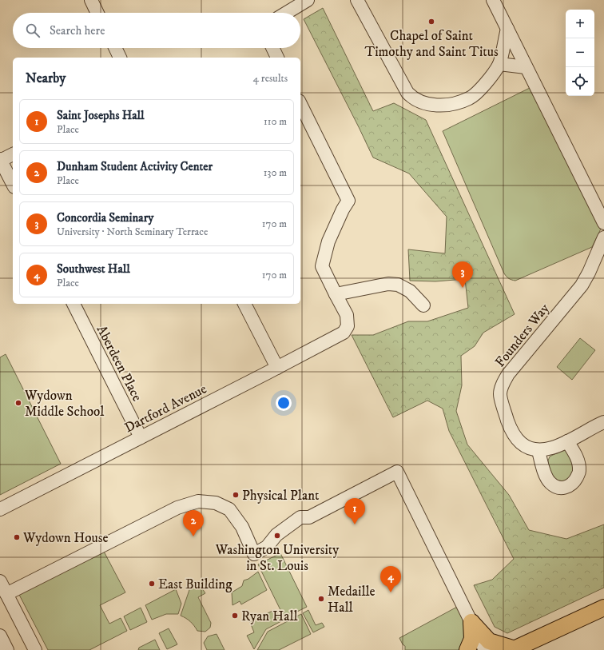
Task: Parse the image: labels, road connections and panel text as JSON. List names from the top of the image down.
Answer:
{
  "streets": {
    "street": ["Founders Way", "Aberdeen Place", "Dartford Avenue"]
  },
  "crossings": [
    ["Aberdeen Place", "Dartford Avenue"]
  ],
  "places": [
    "Chapel of Saint Timothy and Saint Titus",
    "Wydown Middle School",
    "Physical Plant",
    "Washington University in St. Louis",
    "Wydown House",
    "East Building",
    "Medaille Hall",
    "Ryan Hall"
  ],
  "page": {
    "map_buttons": ["+", "−"],
    "search": "Search here",
    "heading": ["Nearby", "4 results"],
    "list": [
      {
        "mark": "1",
        "name": "Saint Josephs Hall",
        "note": "Place",
        "value": "110 m"
      },
      {
        "mark": "2",
        "name": "Dunham Student Activity Center",
        "note": "Place",
        "value": "130 m"
      },
      {
        "mark": "3",
        "name": "Concordia Seminary",
        "note": "University · North Seminary Terrace",
        "value": "170 m"
      },
      {
        "mark": "4",
        "name": "Southwest Hall",
        "note": "Place",
        "value": "170 m"
      }
    ],
    "pins": [
      "3",
      "1",
      "2",
      "4"
    ]
  }
}
